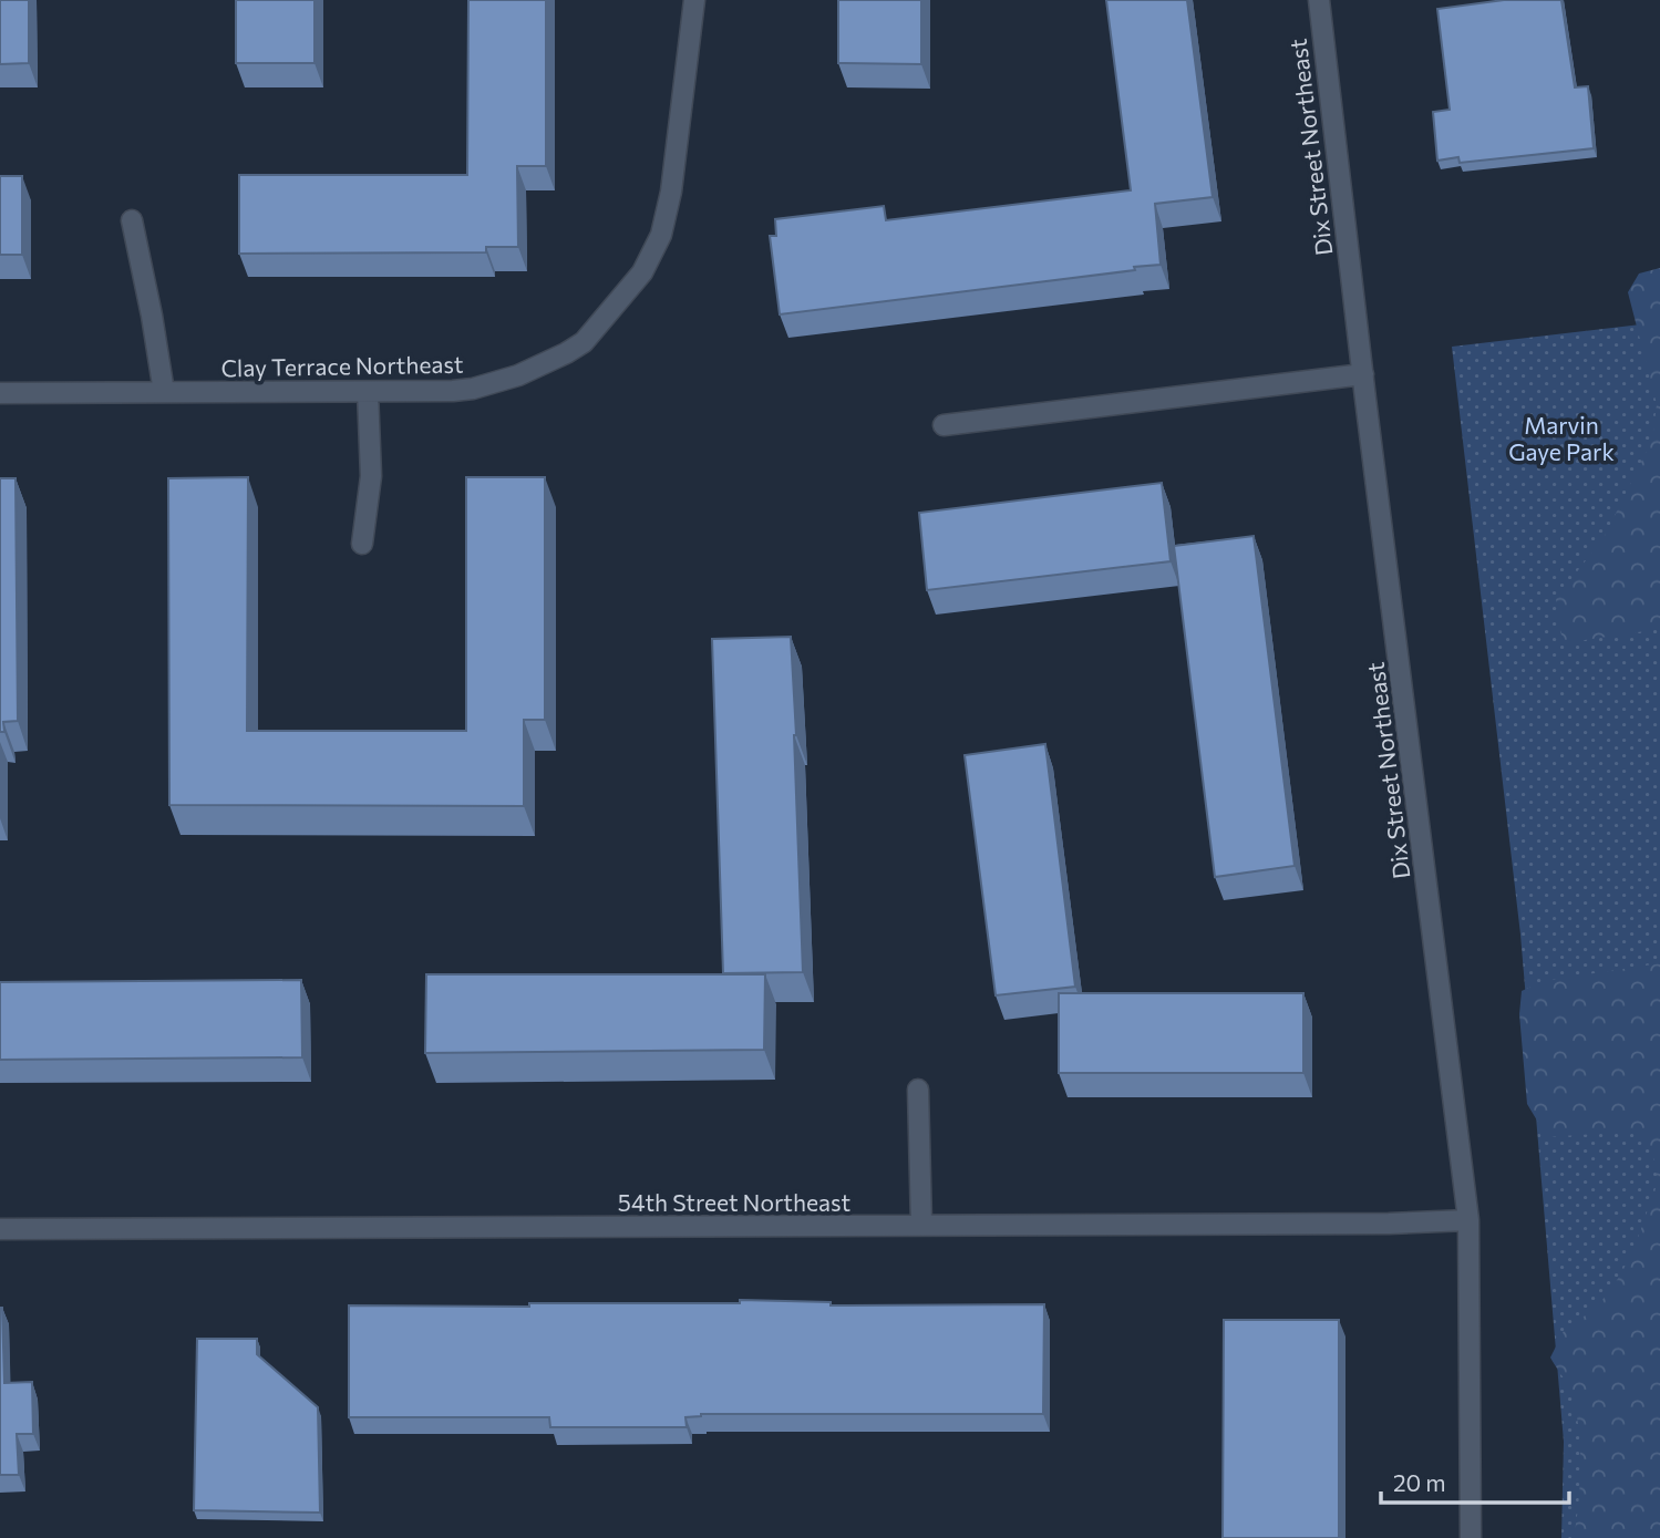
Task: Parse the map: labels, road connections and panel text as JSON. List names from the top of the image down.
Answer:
{
  "streets": {
    "street": ["Dix Street Northeast", "Clay Terrace Northeast", "54th Street Northeast"]
  },
  "crossings": [
    ["Dix Street Northeast", "54th Street Northeast"]
  ],
  "parks": ["Marvin Gaye Park"],
  "scale_bar": "20 m"
}
